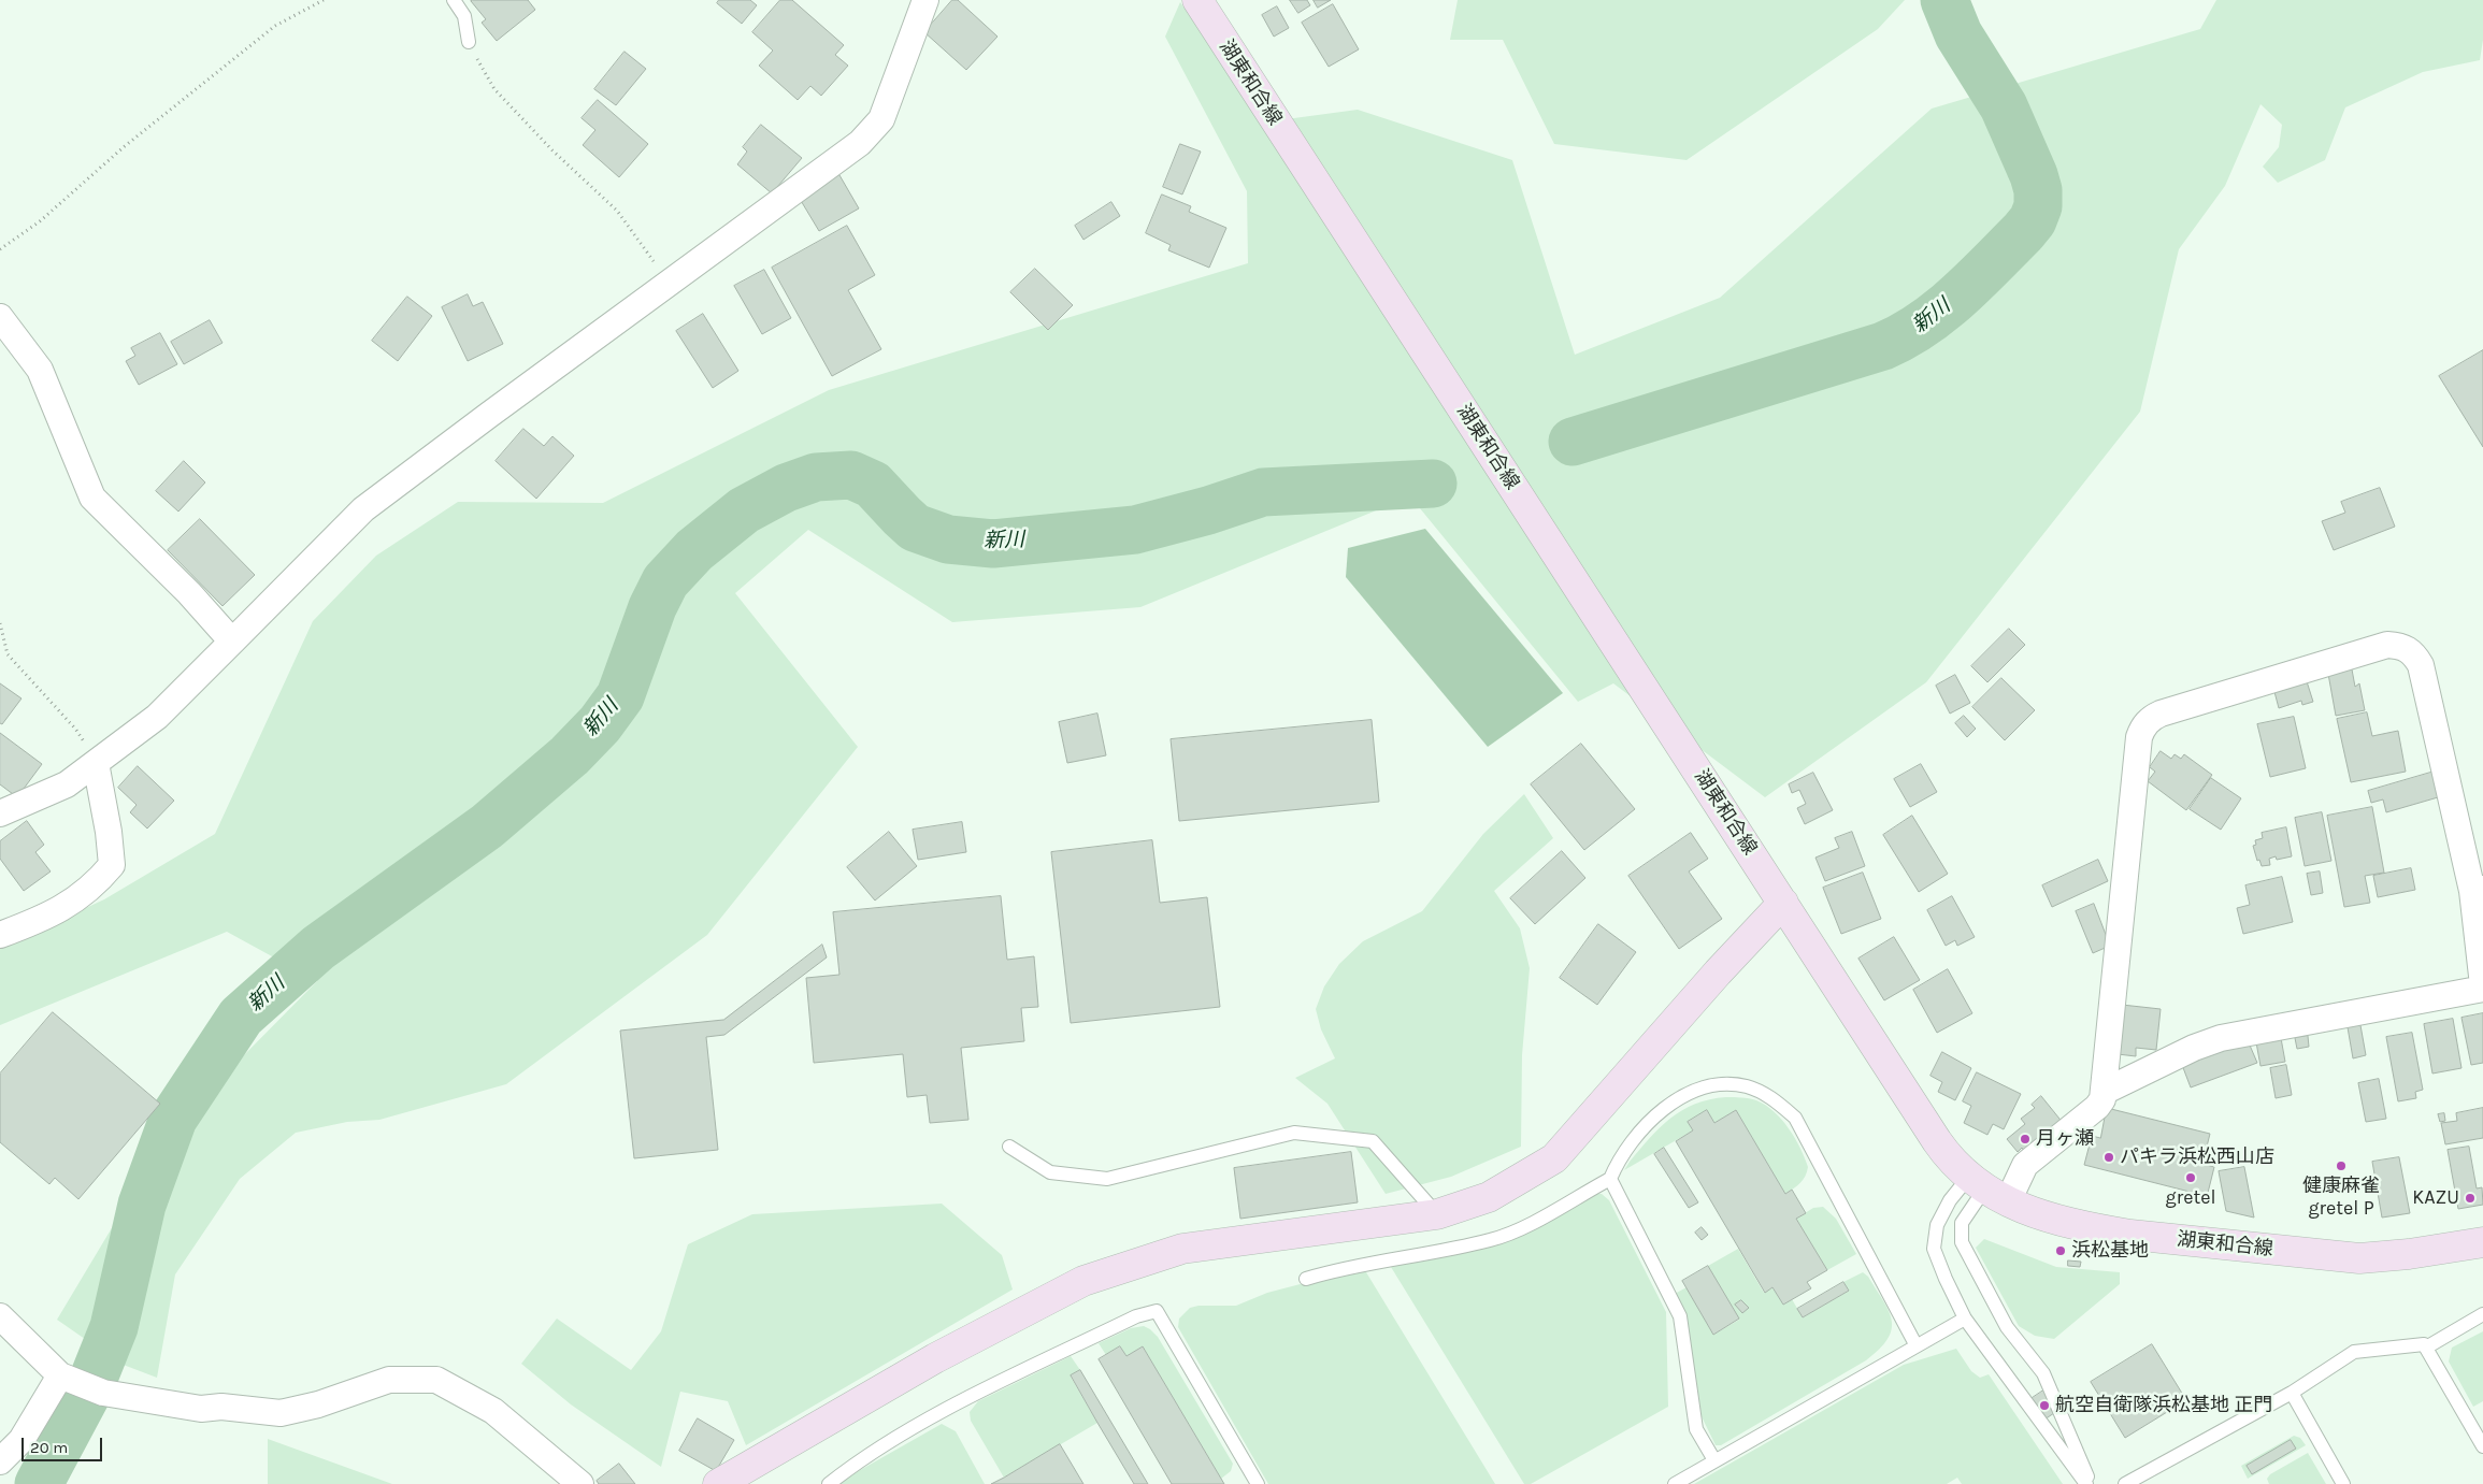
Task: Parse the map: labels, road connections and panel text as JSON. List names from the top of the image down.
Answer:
{
  "streets": {
    "main road": ["湖東和合線"]
  },
  "water": ["新川"],
  "places": [
    "月ヶ瀬",
    "パキラ浜松西山店",
    "健康麻雀 gretel P",
    "gretel",
    "KAZU",
    "浜松基地",
    "航空自衛隊浜松基地 正門"
  ],
  "scale_bar": "20 m"
}
